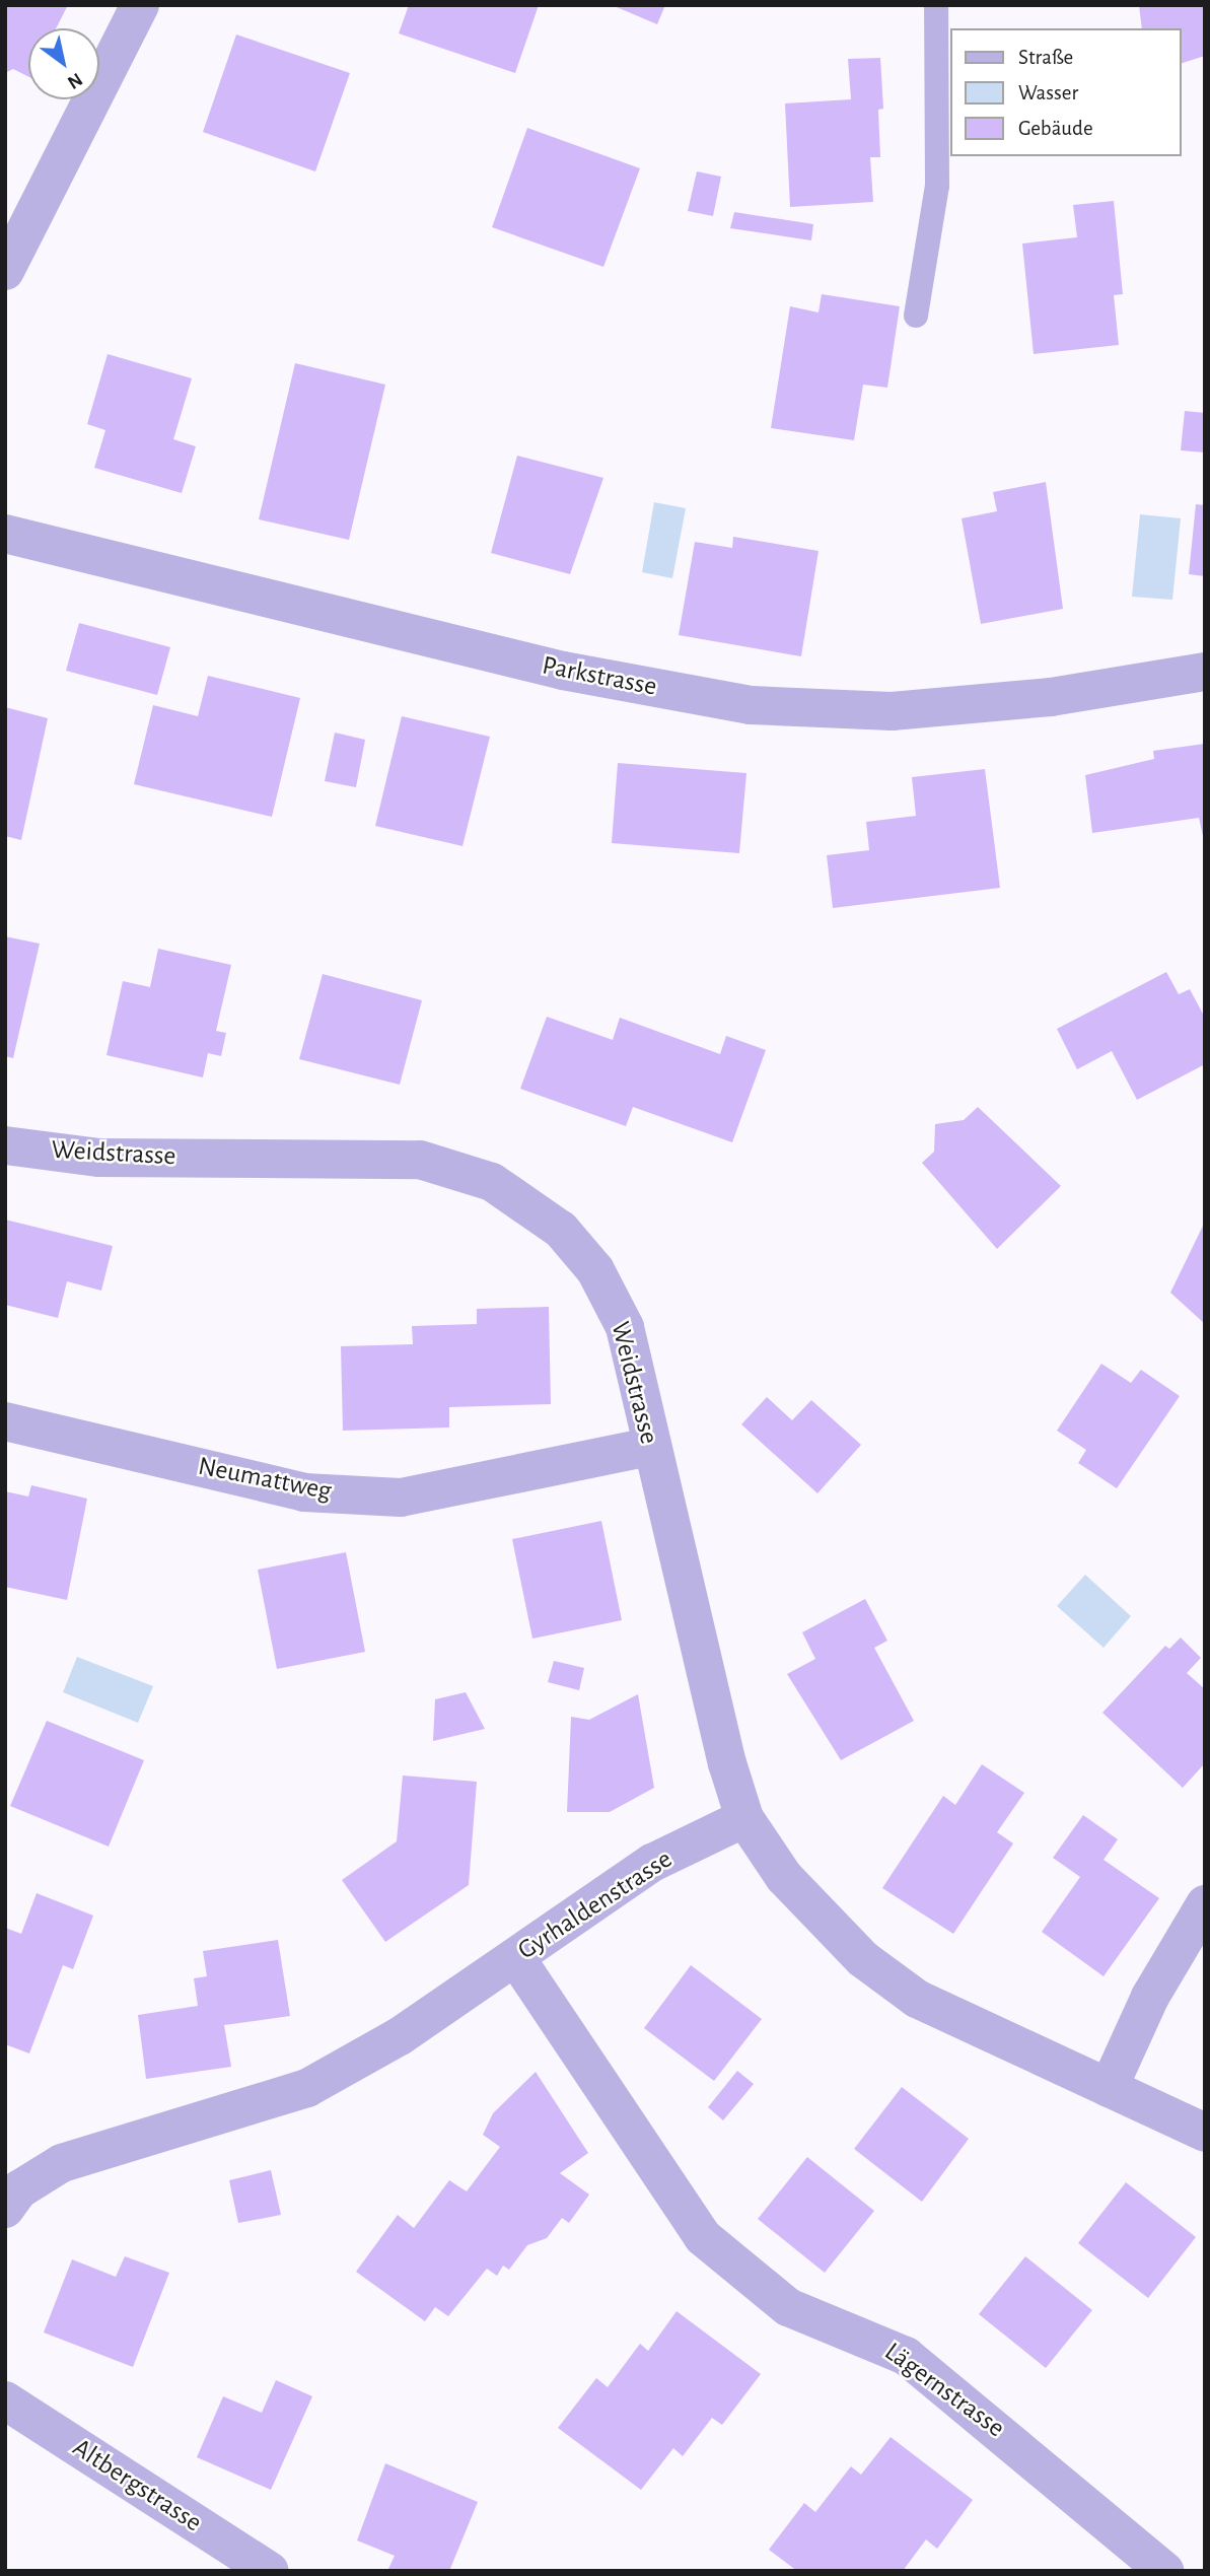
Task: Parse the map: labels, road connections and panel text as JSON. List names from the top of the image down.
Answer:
{
  "streets": {
    "street": [
      "Parkstrasse",
      "Weidstrasse",
      "Neumattweg",
      "Gyrhaldenstrasse",
      "Lägernstrasse",
      "Altbergstrasse"
    ]
  },
  "crossings": [
    ["Weidstrasse", "Neumattweg"],
    ["Weidstrasse", "Gyrhaldenstrasse"],
    ["Gyrhaldenstrasse", "Lägernstrasse"]
  ],
  "legend": ["Straße", "Wasser", "Gebäude"],
  "north": "bottom right"
}
